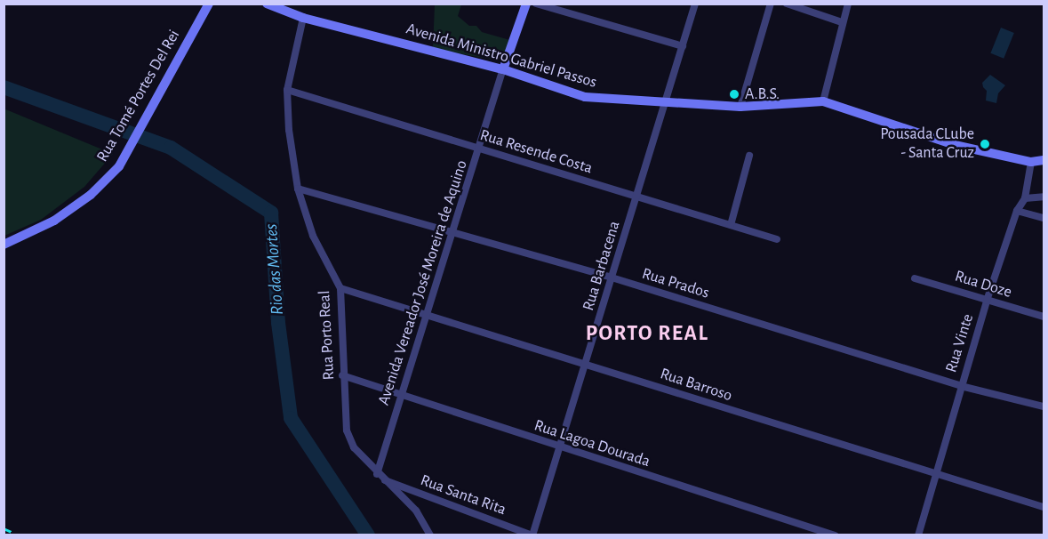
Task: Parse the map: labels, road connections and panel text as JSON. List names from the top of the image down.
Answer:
{
  "streets": {
    "main road": ["Avenida Ministro Gabriel Passos", "Rua Tomé Portes Del Rei"],
    "street": [
      "Rua Resende Costa",
      "Rua Barbacena",
      "Avenida Vereador José Moreira de Aquino",
      "Rua Prados",
      "Rua Doze",
      "Rua Porto Real",
      "Rua Vinte",
      "Rua Barroso",
      "Rua Lagoa Dourada",
      "Rua Santa Rita"
    ]
  },
  "crossings": [
    ["Avenida Ministro Gabriel Passos", "Rua Barbacena"],
    ["Avenida Ministro Gabriel Passos", "Avenida Vereador José Moreira de Aquino"],
    ["Avenida Ministro Gabriel Passos", "Rua Porto Real"],
    ["Avenida Ministro Gabriel Passos", "Rua Vinte"],
    ["Rua Resende Costa", "Rua Barbacena"],
    ["Rua Resende Costa", "Avenida Vereador José Moreira de Aquino"],
    ["Rua Resende Costa", "Rua Porto Real"],
    ["Rua Barbacena", "Rua Prados"],
    ["Rua Barbacena", "Rua Barroso"],
    ["Rua Barbacena", "Rua Lagoa Dourada"],
    ["Rua Barbacena", "Rua Santa Rita"],
    ["Avenida Vereador José Moreira de Aquino", "Rua Prados"],
    ["Avenida Vereador José Moreira de Aquino", "Rua Porto Real"],
    ["Avenida Vereador José Moreira de Aquino", "Rua Barroso"],
    ["Avenida Vereador José Moreira de Aquino", "Rua Lagoa Dourada"],
    ["Rua Prados", "Rua Porto Real"],
    ["Rua Prados", "Rua Vinte"],
    ["Rua Doze", "Rua Vinte"],
    ["Rua Porto Real", "Rua Barroso"],
    ["Rua Porto Real", "Rua Lagoa Dourada"],
    ["Rua Porto Real", "Rua Santa Rita"],
    ["Rua Vinte", "Rua Barroso"]
  ],
  "districts": ["PORTO REAL"],
  "water": ["Rio das Mortes"],
  "places": ["A.B.S.", "Pousada CLube - Santa Cruz"]
}
